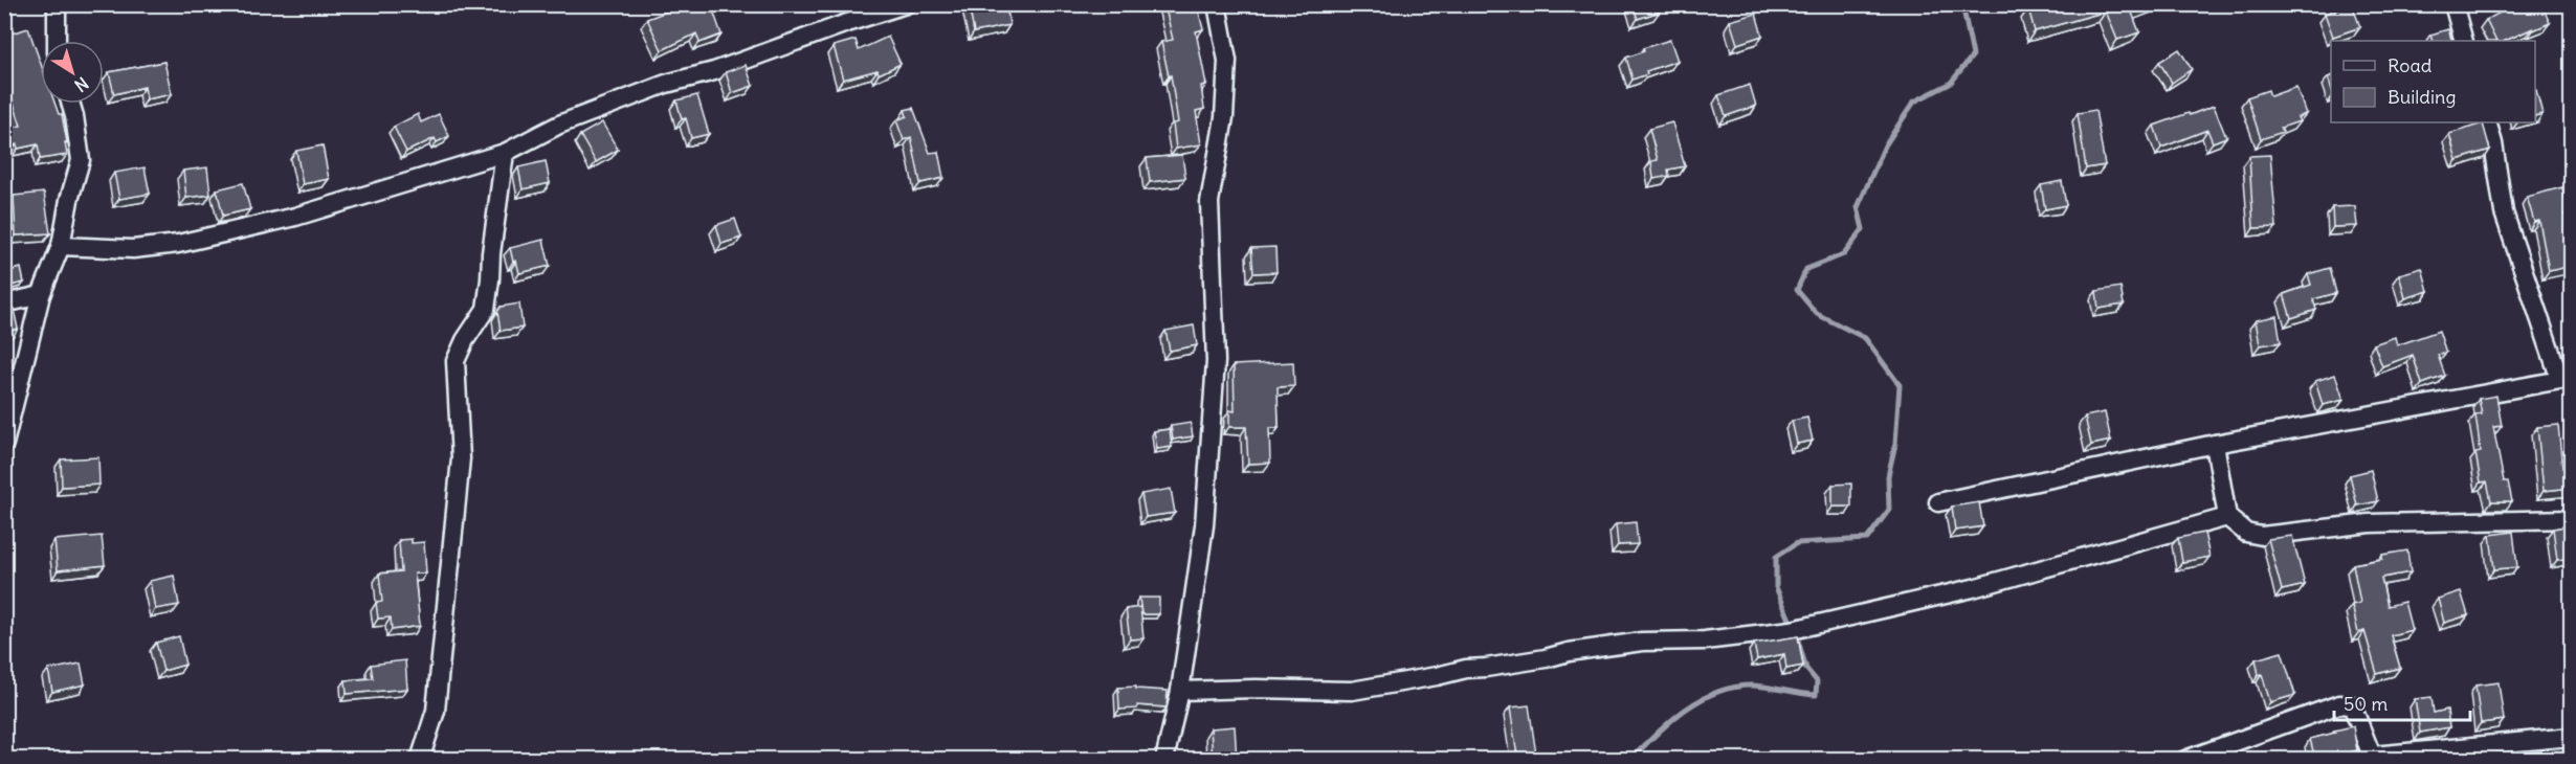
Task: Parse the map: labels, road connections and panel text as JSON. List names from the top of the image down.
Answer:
{
  "legend": ["Road", "Building"],
  "scale_bar": "50 m",
  "north": "bottom right"
}
